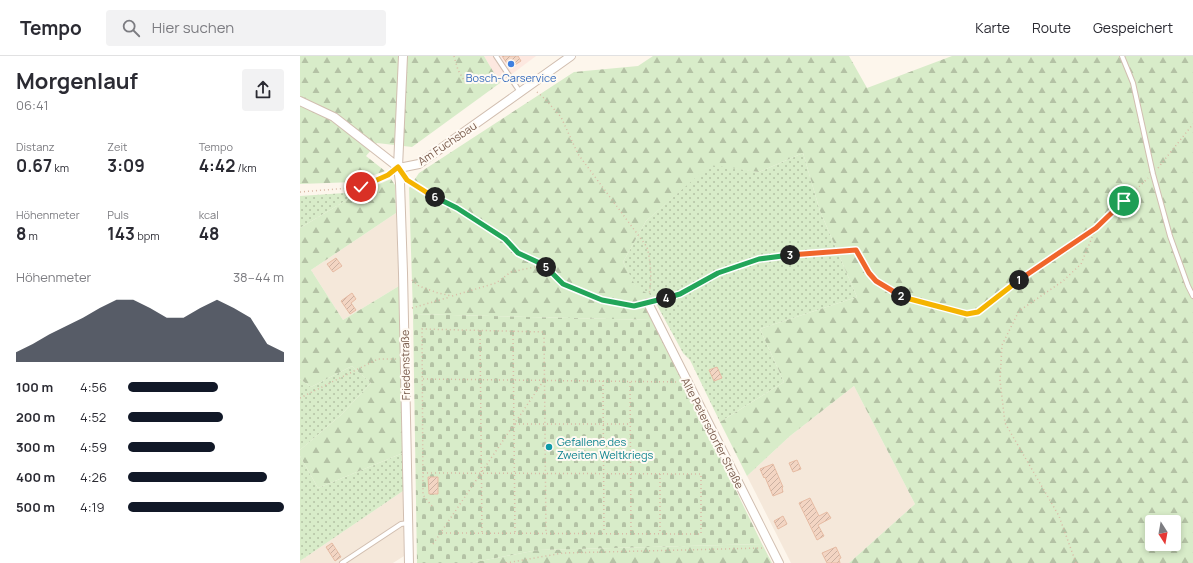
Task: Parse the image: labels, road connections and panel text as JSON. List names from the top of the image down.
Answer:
{
  "streets": {
    "street": ["Am Fuchsbau", "Friedenstraße", "Alte Petersdorfer Straße"]
  },
  "crossings": [
    ["Am Fuchsbau", "Friedenstraße"]
  ],
  "places": ["Bosch-Carservice", "Gefallene des Zweiten Weltkriegs"],
  "north": "bottom",
  "page": {
    "header": "Tempo",
    "search": "Hier suchen",
    "nav": ["Karte", "Route", "Gespeichert"],
    "heading": ["Morgenlauf", "06:41"],
    "stats": [
      ["Distanz", "0.67 km"],
      ["Zeit", "3:09"],
      ["Tempo", "4:42 /km"],
      ["Höhenmeter", "8 m"],
      ["Puls", "143 bpm"],
      ["kcal", "48"]
    ],
    "pins": [
      "6",
      "3",
      "5",
      "1",
      "2",
      "4"
    ],
    "chart": ["Höhenmeter", "38–44 m"],
    "list": [
      {
        "name": "100 m",
        "note": "4:56"
      },
      {
        "name": "200 m",
        "note": "4:52"
      },
      {
        "name": "300 m",
        "note": "4:59"
      },
      {
        "name": "400 m",
        "note": "4:26"
      },
      {
        "name": "500 m",
        "note": "4:19"
      }
    ]
  }
}
